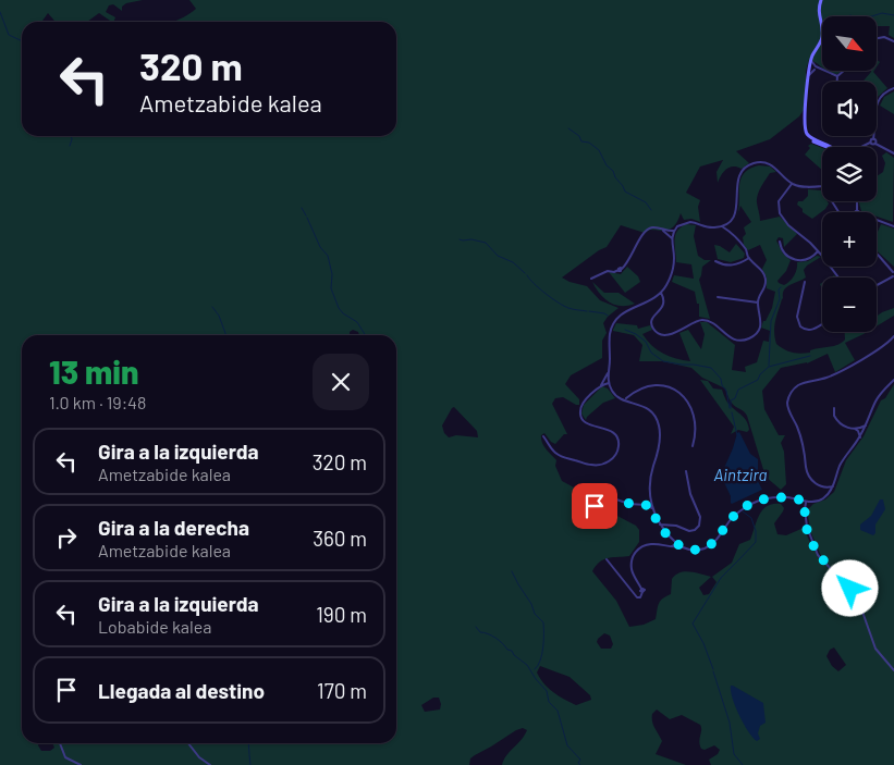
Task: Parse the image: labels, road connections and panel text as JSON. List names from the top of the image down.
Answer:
{
  "water": ["Aintzira"],
  "north": "bottom right",
  "page": {
    "map_buttons": ["+", "−"],
    "turn": ["320 m", "Ametzabide kalea"],
    "heading": ["13 min", "1.0 km · 19:48"],
    "list": [
      {
        "name": "Gira a la izquierda",
        "note": "Ametzabide kalea",
        "value": "320 m"
      },
      {
        "name": "Gira a la derecha",
        "note": "Ametzabide kalea",
        "value": "360 m"
      },
      {
        "name": "Gira a la izquierda",
        "note": "Lobabide kalea",
        "value": "190 m"
      },
      {
        "name": "Llegada al destino",
        "value": "170 m"
      }
    ]
  }
}
